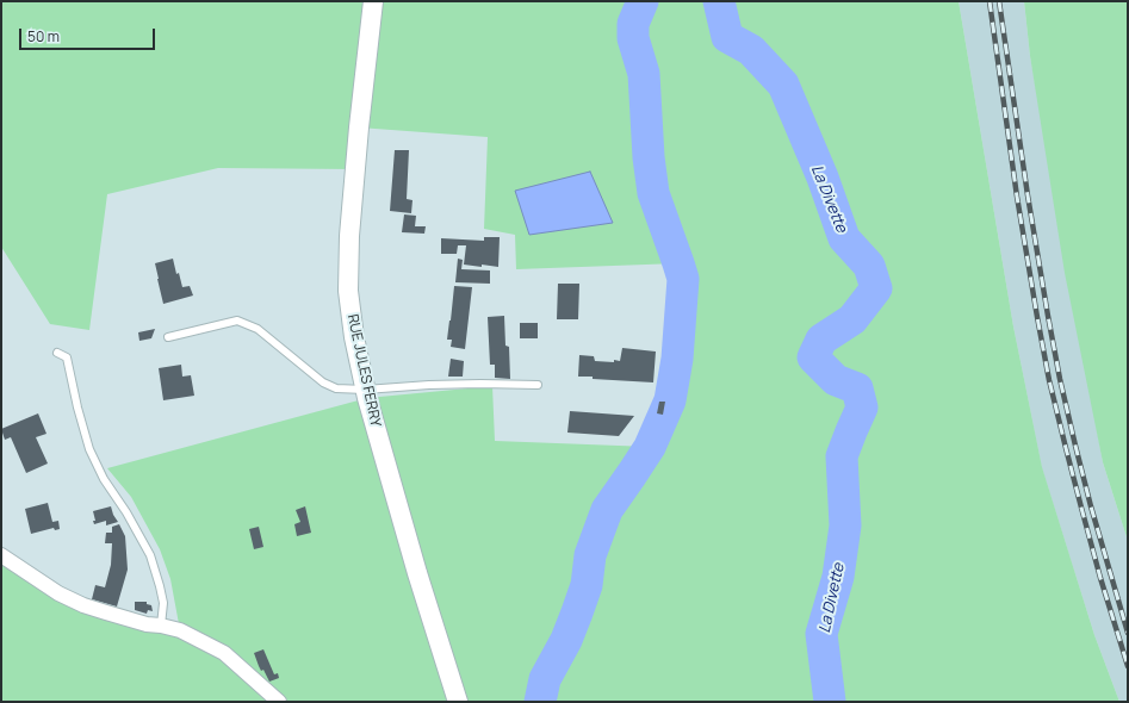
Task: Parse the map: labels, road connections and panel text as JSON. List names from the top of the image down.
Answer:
{
  "streets": {
    "main road": ["RUE JULES FERRY"]
  },
  "water": ["La Divette"],
  "scale_bar": "50 m"
}
